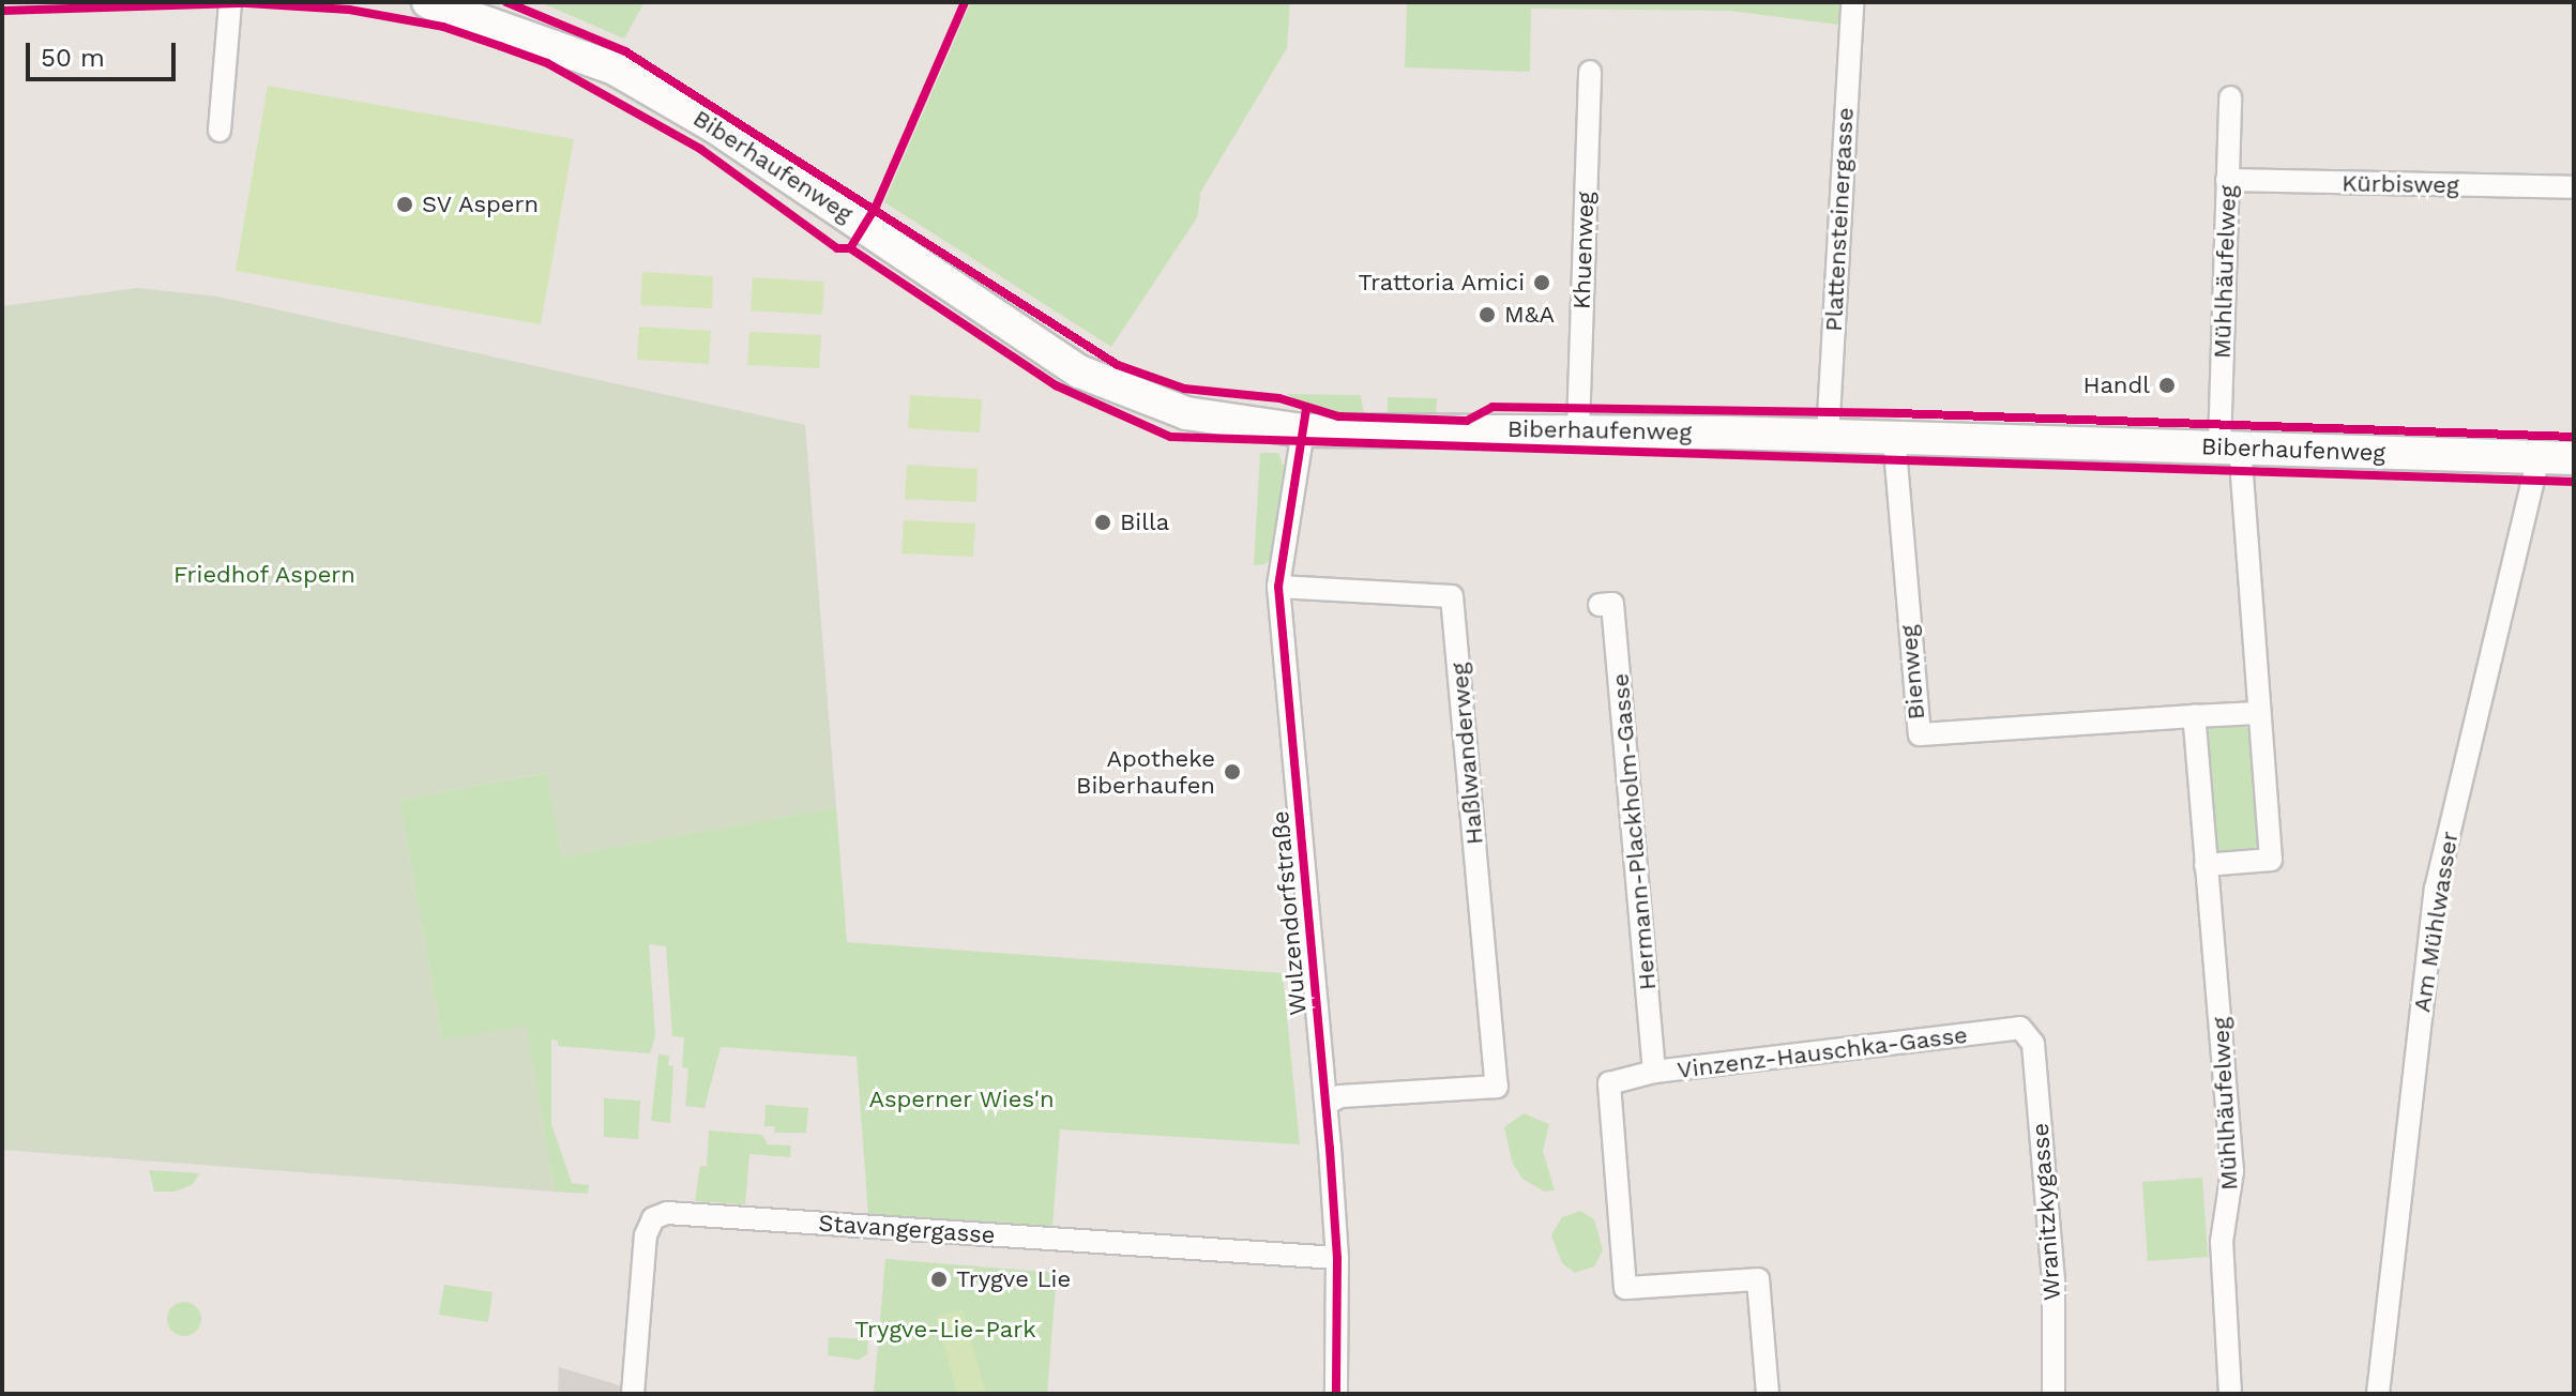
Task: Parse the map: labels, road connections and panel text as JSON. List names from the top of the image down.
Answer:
{
  "streets": {
    "main road": ["Biberhaufenweg"],
    "street": [
      "Kürbisweg",
      "Plattensteinergasse",
      "Khuenweg",
      "Mühlhäufelweg",
      "Bienweg",
      "Haßlwanderweg",
      "Hermann-Plackholm-Gasse",
      "Wulzendorfstraße",
      "Am Mühlwasser",
      "Vinzenz-Hauschka-Gasse",
      "Wranitzkygasse",
      "Stavangergasse"
    ]
  },
  "crossings": [
    ["Biberhaufenweg", "Plattensteinergasse"],
    ["Biberhaufenweg", "Khuenweg"],
    ["Biberhaufenweg", "Mühlhäufelweg"],
    ["Biberhaufenweg", "Bienweg"],
    ["Biberhaufenweg", "Wulzendorfstraße"],
    ["Biberhaufenweg", "Am Mühlwasser"],
    ["Kürbisweg", "Mühlhäufelweg"],
    ["Mühlhäufelweg", "Bienweg"],
    ["Haßlwanderweg", "Wulzendorfstraße"],
    ["Hermann-Plackholm-Gasse", "Vinzenz-Hauschka-Gasse"],
    ["Wulzendorfstraße", "Stavangergasse"],
    ["Vinzenz-Hauschka-Gasse", "Wranitzkygasse"]
  ],
  "parks": ["Friedhof Aspern", "Asperner Wies'n", "Trygve-Lie-Park"],
  "places": [
    "SV Aspern",
    "Trattoria Amici",
    "M&A",
    "Handl",
    "Billa",
    "Apotheke Biberhaufen",
    "Trygve Lie"
  ],
  "scale_bar": "50 m"
}
